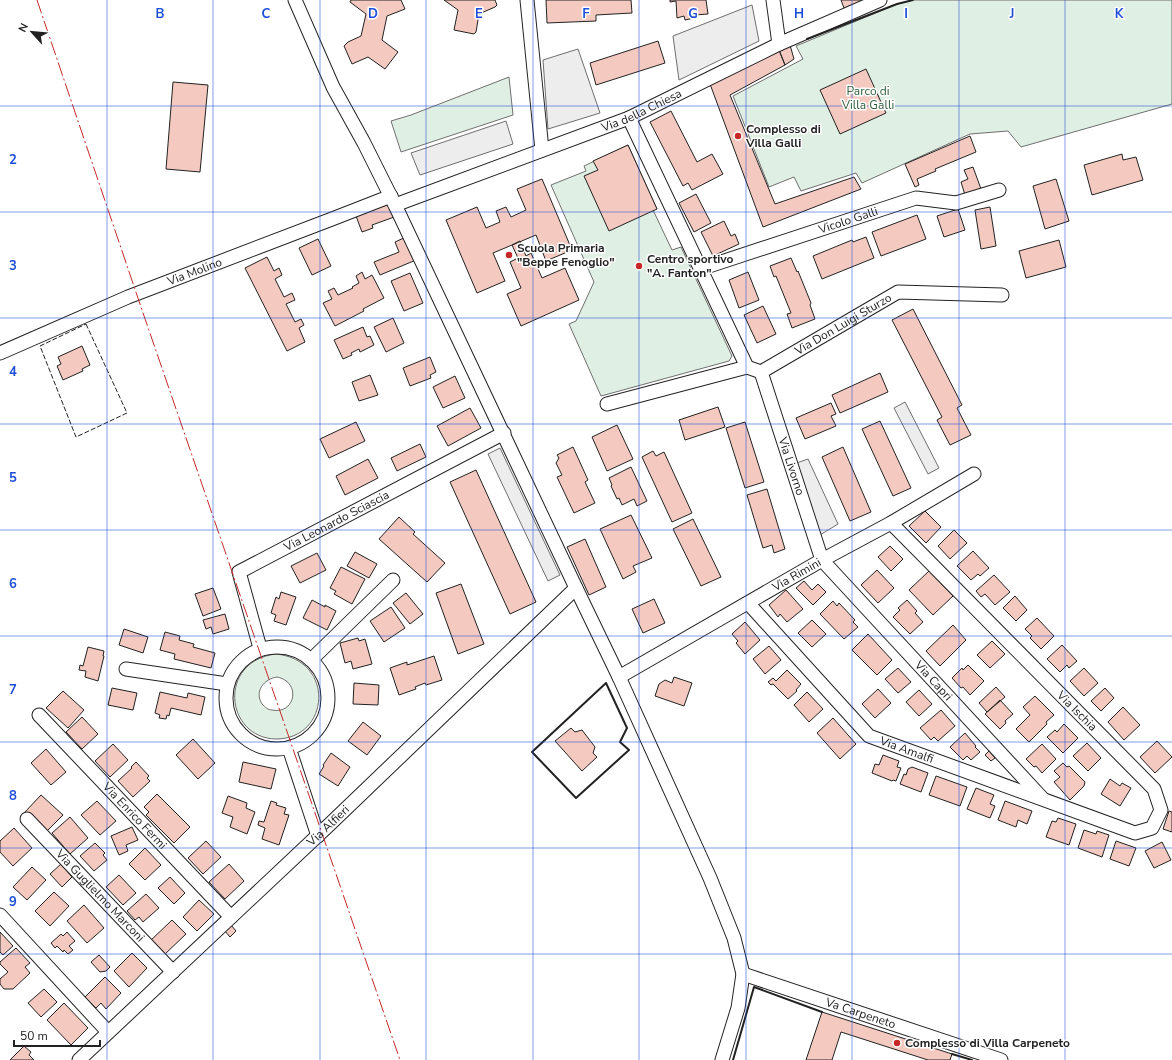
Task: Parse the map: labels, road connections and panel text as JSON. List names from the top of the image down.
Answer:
{
  "streets": {
    "street": [
      "Via della Chiesa",
      "Vicolo Galli",
      "Via Molino",
      "Via Don Luigi Sturzo",
      "Via Livorno",
      "Via Leonardo Sciascia",
      "Via Rimini",
      "Via Capri",
      "Via Ischia",
      "Via Amalfi",
      "Via Enrico Fermi",
      "Via Alfieri",
      "Via Guglielmo Marconi",
      "Va Carpeneto"
    ]
  },
  "crossings": [
    ["Via della Chiesa", "Via Molino"],
    ["Via Don Luigi Sturzo", "Via Livorno"],
    ["Via Livorno", "Via Rimini"],
    ["Via Livorno", "Via Capri"],
    ["Via Rimini", "Via Capri"],
    ["Via Rimini", "Via Ischia"],
    ["Via Rimini", "Via Amalfi"],
    ["Via Capri", "Via Ischia"],
    ["Via Capri", "Via Amalfi"],
    ["Via Ischia", "Via Amalfi"],
    ["Via Enrico Fermi", "Via Alfieri"],
    ["Via Alfieri", "Via Guglielmo Marconi"]
  ],
  "parks": ["Parco di Villa Galli"],
  "places": [
    "Complesso di Villa Galli",
    "Scuola Primaria \"Beppe Fenoglio\"",
    "Centro sportivo \"A. Fanton\"",
    "Complesso di Villa Carpeneto"
  ],
  "scale_bar": "50 m",
  "north": "top left",
  "grid": {
    "columns": [
      "B",
      "C",
      "D",
      "E",
      "F",
      "G",
      "H",
      "I",
      "J",
      "K"
    ],
    "rows": [
      "2",
      "3",
      "4",
      "5",
      "6",
      "7",
      "8",
      "9"
    ]
  }
}
